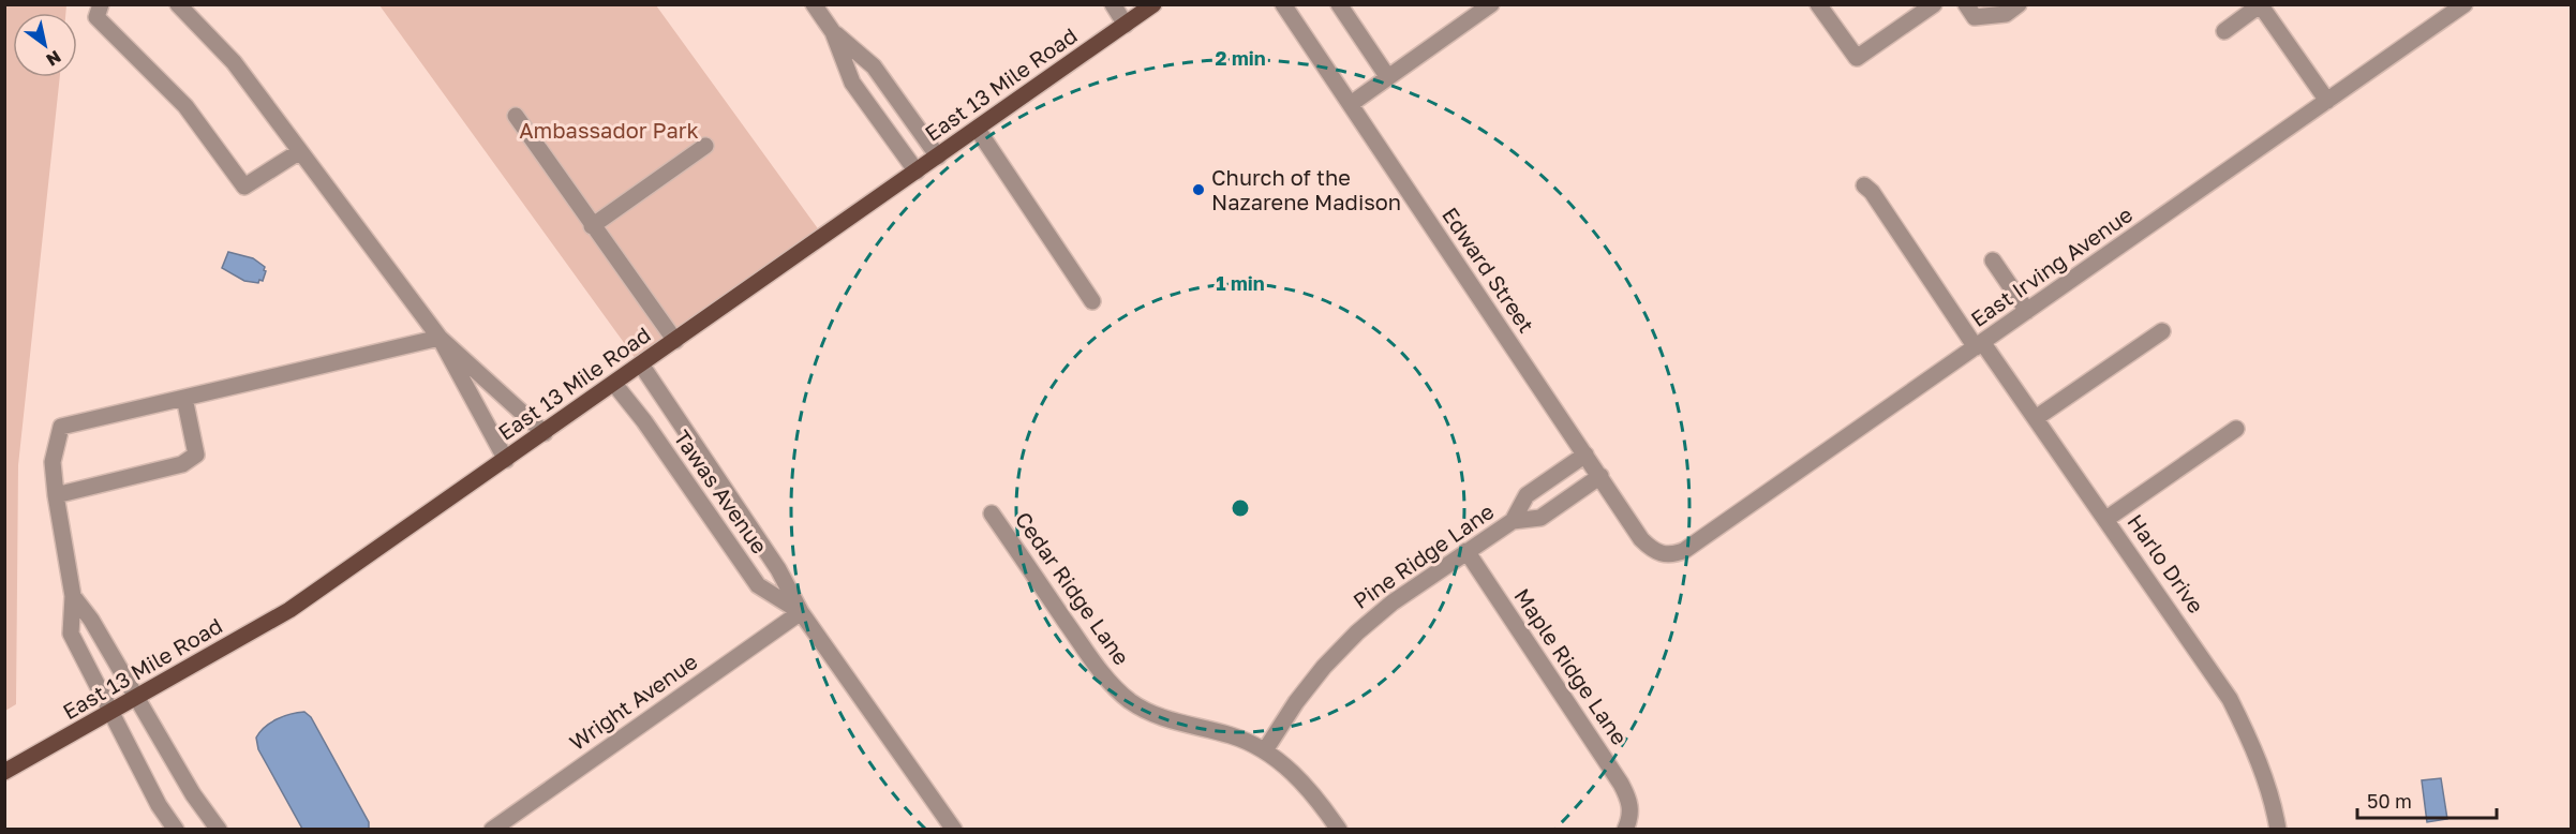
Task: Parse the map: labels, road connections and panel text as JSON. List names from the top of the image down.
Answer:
{
  "streets": {
    "main road": ["East 13 Mile Road"],
    "street": [
      "East Irving Avenue",
      "Edward Street",
      "Tawas Avenue",
      "Pine Ridge Lane",
      "Harlo Drive",
      "Cedar Ridge Lane",
      "Maple Ridge Lane",
      "Wright Avenue"
    ]
  },
  "crossings": [
    ["East 13 Mile Road", "Tawas Avenue"],
    ["East Irving Avenue", "Edward Street"],
    ["East Irving Avenue", "Harlo Drive"],
    ["Edward Street", "Pine Ridge Lane"],
    ["Tawas Avenue", "Wright Avenue"],
    ["Pine Ridge Lane", "Cedar Ridge Lane"],
    ["Pine Ridge Lane", "Maple Ridge Lane"]
  ],
  "parks": ["Ambassador Park"],
  "places": ["Church of the Nazarene Madison"],
  "scale_bar": "50 m",
  "north": "bottom right",
  "rings": ["2 min", "1 min"]
}
